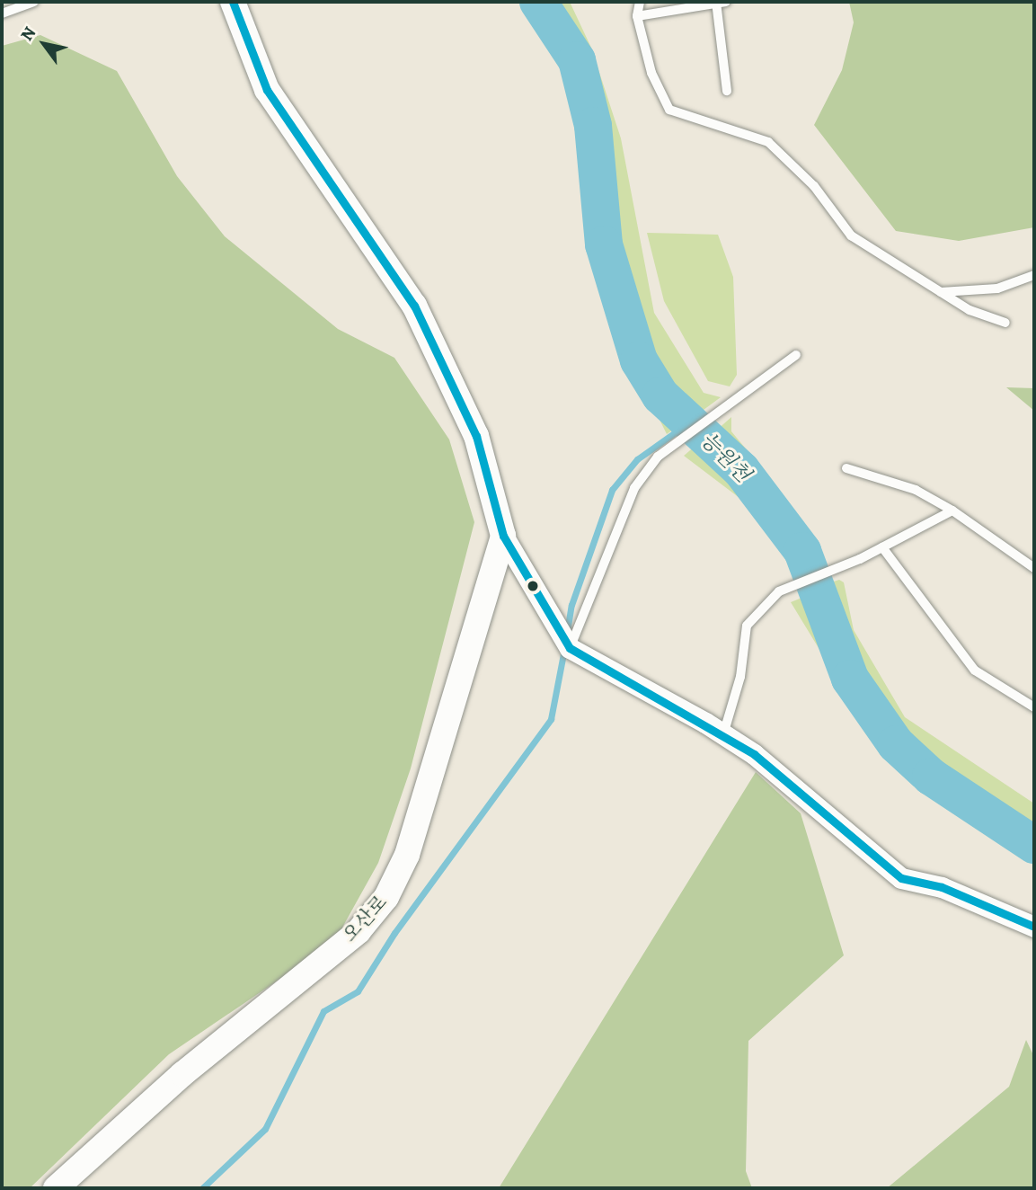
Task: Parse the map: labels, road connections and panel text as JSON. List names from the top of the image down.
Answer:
{
  "streets": {
    "street": ["오산로"]
  },
  "water": ["능원천"],
  "north": "top left"
}
